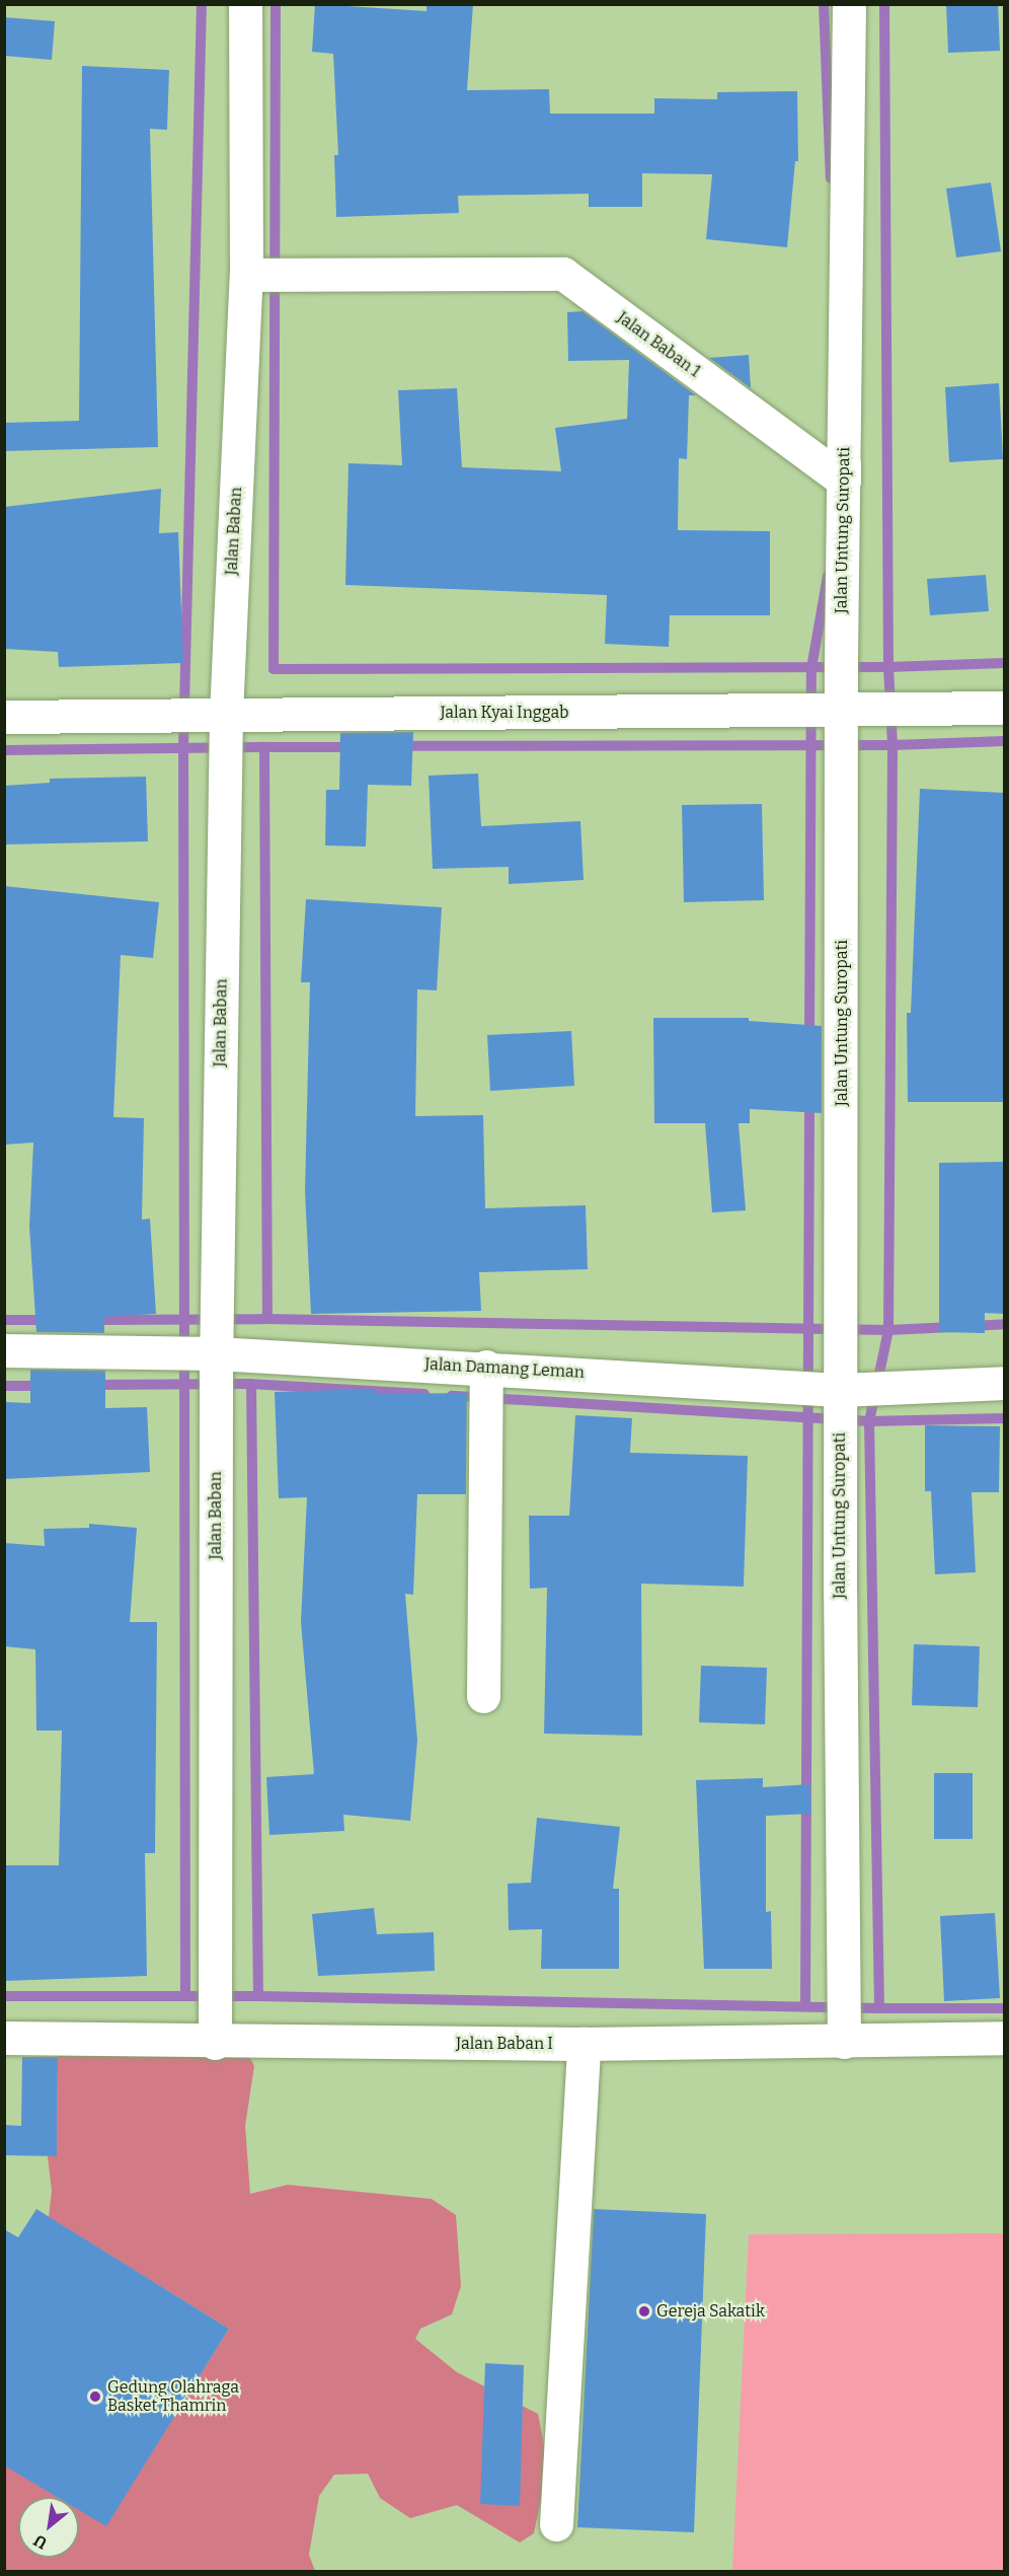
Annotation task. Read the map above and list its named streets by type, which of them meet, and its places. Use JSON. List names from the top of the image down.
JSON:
{
  "streets": {
    "street": [
      "Jalan Baban 1",
      "Jalan Untung Suropati",
      "Jalan Baban",
      "Jalan Kyai Inggab",
      "Jalan Damang Leman",
      "Jalan Baban I"
    ]
  },
  "crossings": [
    ["Jalan Baban 1", "Jalan Untung Suropati"],
    ["Jalan Baban 1", "Jalan Baban"],
    ["Jalan Untung Suropati", "Jalan Kyai Inggab"],
    ["Jalan Untung Suropati", "Jalan Damang Leman"],
    ["Jalan Untung Suropati", "Jalan Baban I"],
    ["Jalan Baban", "Jalan Kyai Inggab"],
    ["Jalan Baban", "Jalan Damang Leman"],
    ["Jalan Baban", "Jalan Baban I"]
  ],
  "places": ["Gereja Sakatik", "Gedung Olahraga Basket Thamrin"],
  "north": "bottom left"
}
